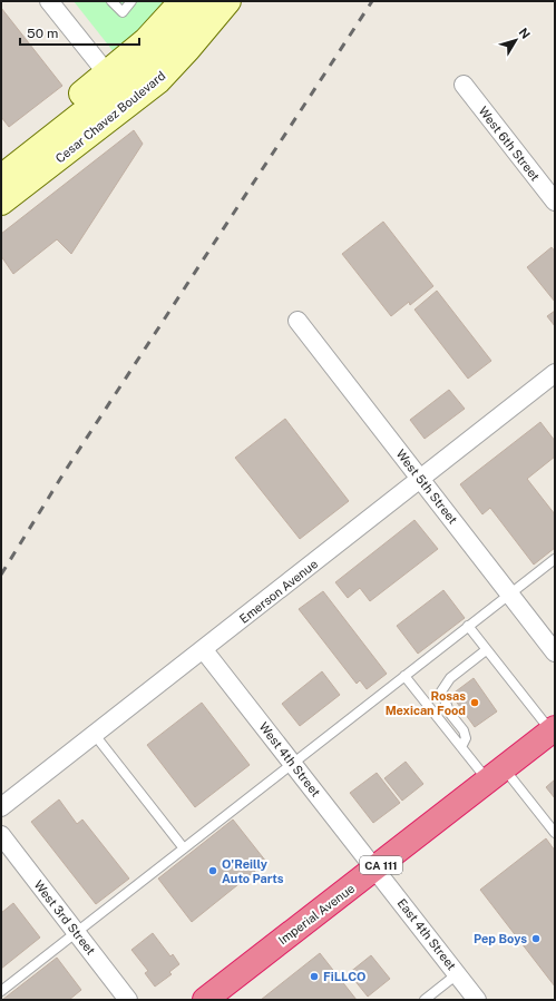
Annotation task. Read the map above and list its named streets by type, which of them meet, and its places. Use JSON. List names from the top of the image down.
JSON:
{
  "streets": {
    "highway": ["CA 111", "Imperial Avenue"],
    "main road": ["Cesar Chavez Boulevard"],
    "street": [
      "West 6th Street",
      "West 5th Street",
      "Emerson Avenue",
      "West 4th Street",
      "West 3rd Street",
      "East 4th Street"
    ]
  },
  "crossings": [
    ["West 5th Street", "Emerson Avenue"],
    ["Emerson Avenue", "West 4th Street"],
    ["West 4th Street", "Imperial Avenue"],
    ["West 4th Street", "East 4th Street"],
    ["Imperial Avenue", "East 4th Street"]
  ],
  "places": [
    "Rosas Mexican Food",
    "O'Reilly Auto Parts",
    "Pep Boys",
    "FiLLCO"
  ],
  "scale_bar": "50 m",
  "north": "top right"
}
